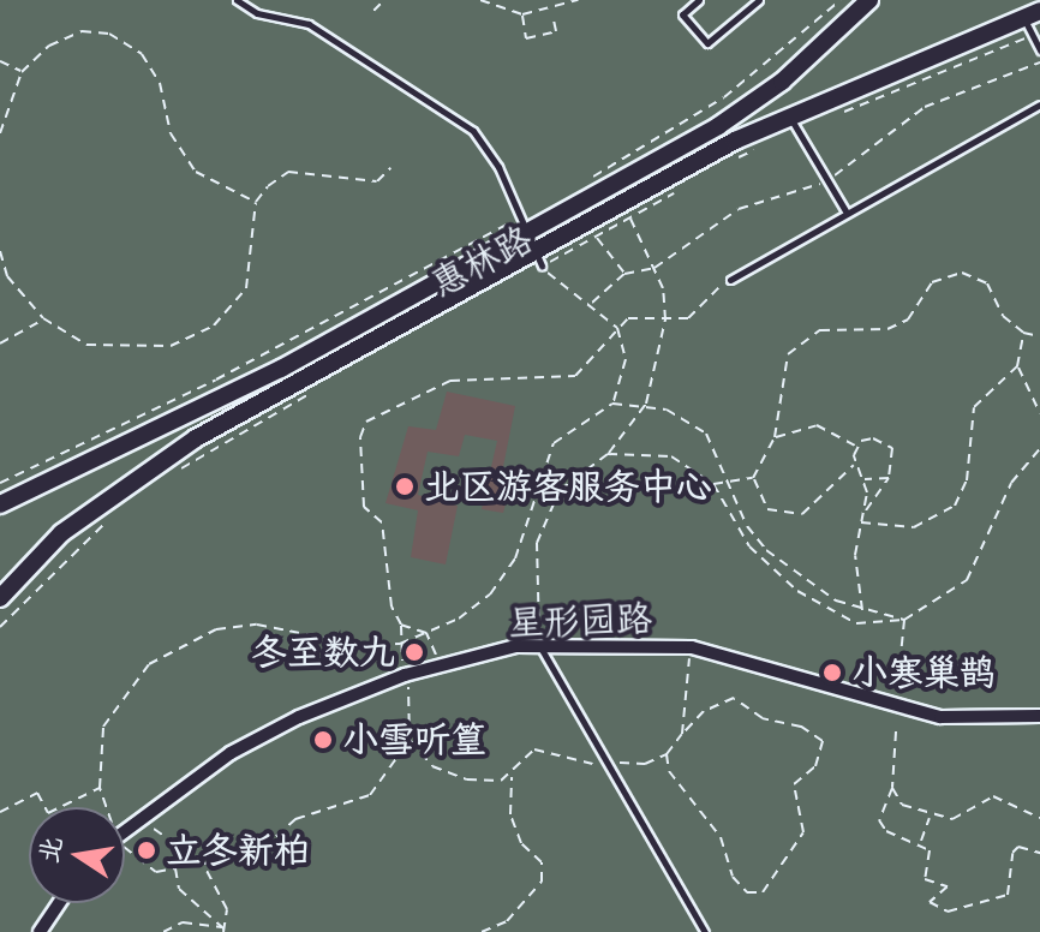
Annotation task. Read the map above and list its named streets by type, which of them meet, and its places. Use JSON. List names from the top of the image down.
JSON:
{
  "streets": {
    "main road": ["惠林路"],
    "street": ["星形园路"]
  },
  "places": [
    "北区游客服务中心",
    "冬至数九",
    "小寒巢鹊",
    "小雪听篁",
    "立冬新柏"
  ],
  "north": "left"
}
